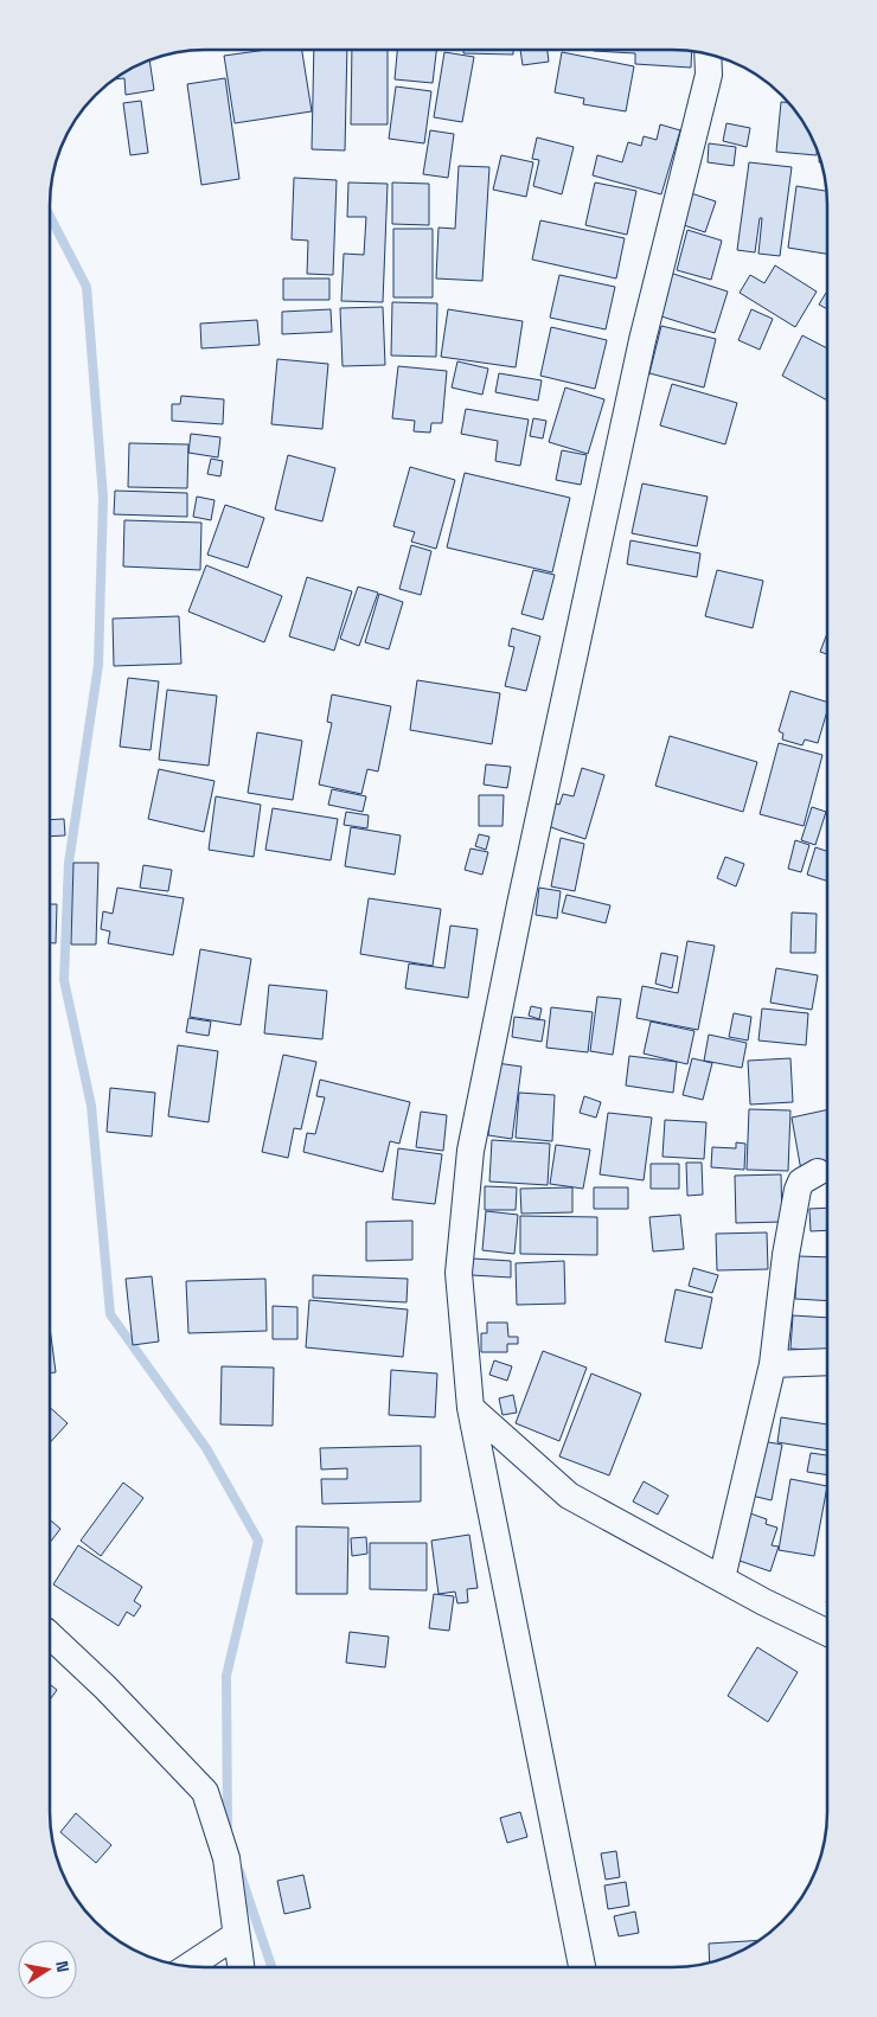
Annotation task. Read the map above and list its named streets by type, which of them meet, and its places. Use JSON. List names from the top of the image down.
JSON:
{
  "north": "right"
}
